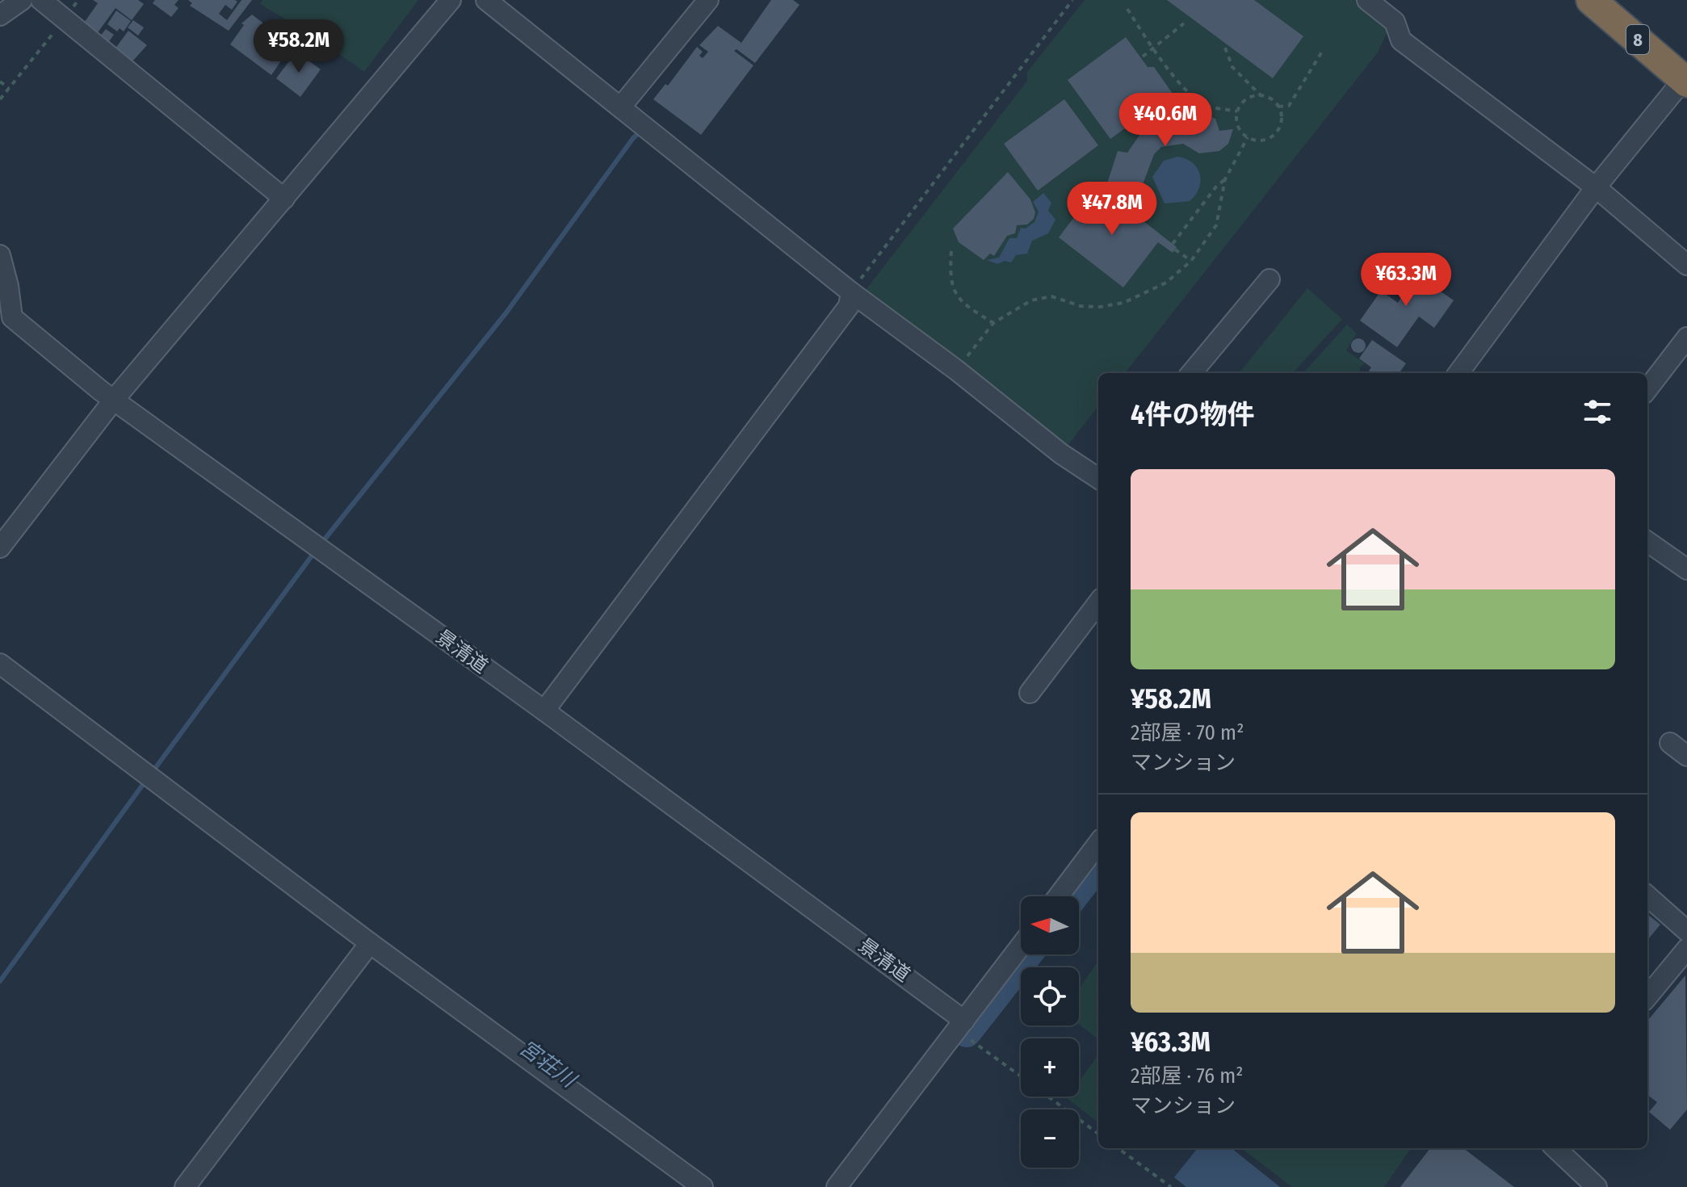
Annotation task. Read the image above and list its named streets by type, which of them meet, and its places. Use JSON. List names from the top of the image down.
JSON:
{
  "streets": {
    "highway": ["8"],
    "street": ["景清道"]
  },
  "water": ["宮荘川"],
  "north": "left",
  "page": {
    "price": [
      "¥58.2M",
      "¥40.6M",
      "¥47.8M",
      "¥63.3M"
    ],
    "heading": "4件の物件",
    "list": [
      {
        "name": "¥58.2M",
        "note": "2部屋 · 70 m² · マンション"
      },
      {
        "name": "¥63.3M",
        "note": "2部屋 · 76 m² · マンション"
      }
    ],
    "map_buttons": ["+", "−"]
  }
}
